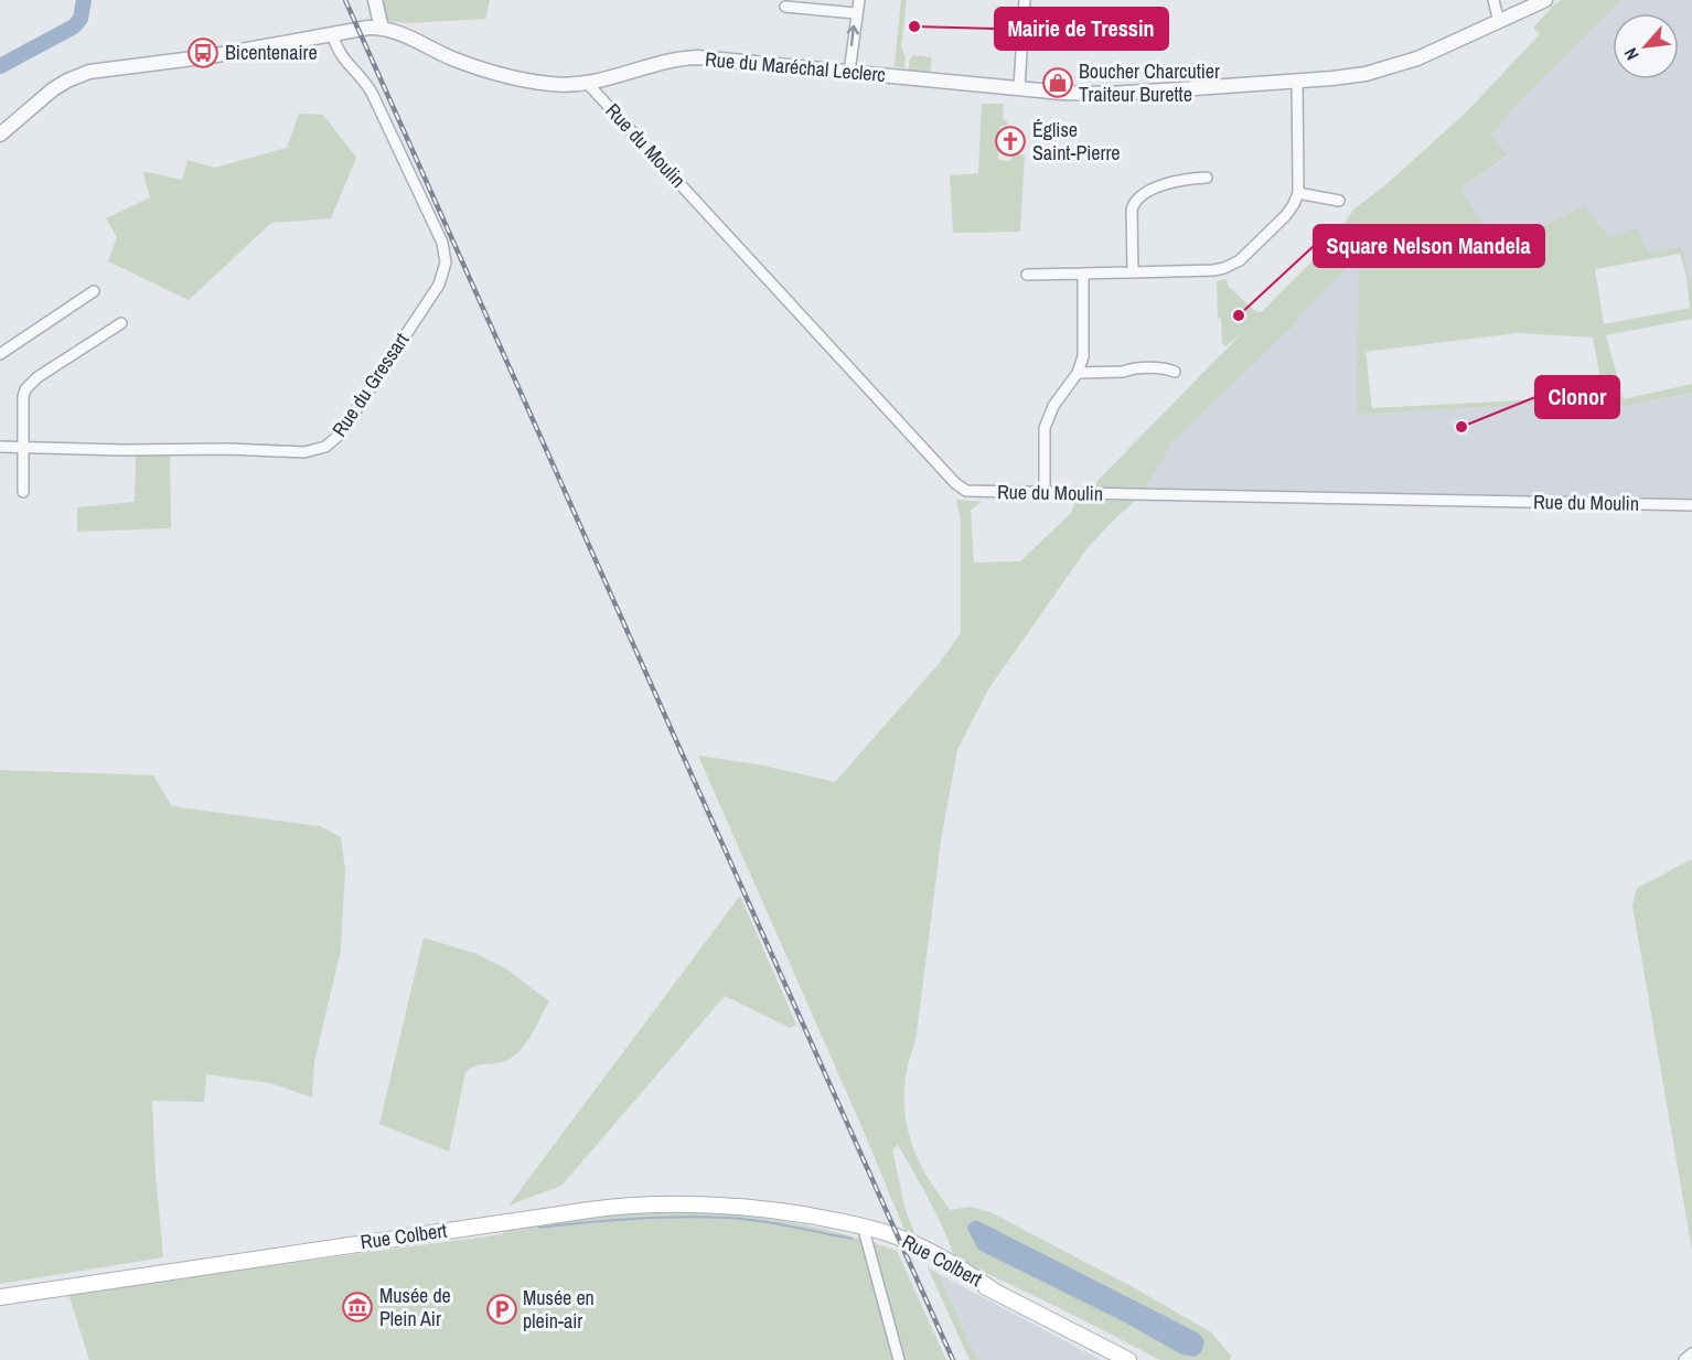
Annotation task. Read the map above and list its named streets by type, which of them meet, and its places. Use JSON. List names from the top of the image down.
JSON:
{
  "streets": {
    "main road": ["Rue Colbert"],
    "street": ["Rue du Maréchal Leclerc", "Rue du Moulin", "Rue du Gressart"]
  },
  "crossings": [
    ["Rue du Maréchal Leclerc", "Rue du Moulin"]
  ],
  "places": {
    "other": ["Mairie de Tressin", "Square Nelson Mandela", "Clonor"],
    "bus stop": ["Bicentenaire"],
    "shop": ["Boucher Charcutier Traiteur Burette"],
    "church": ["Église Saint-Pierre"],
    "museum": ["Musée de Plein Air"],
    "parking": ["Musée en plein-air"]
  },
  "north": "bottom left"
}
